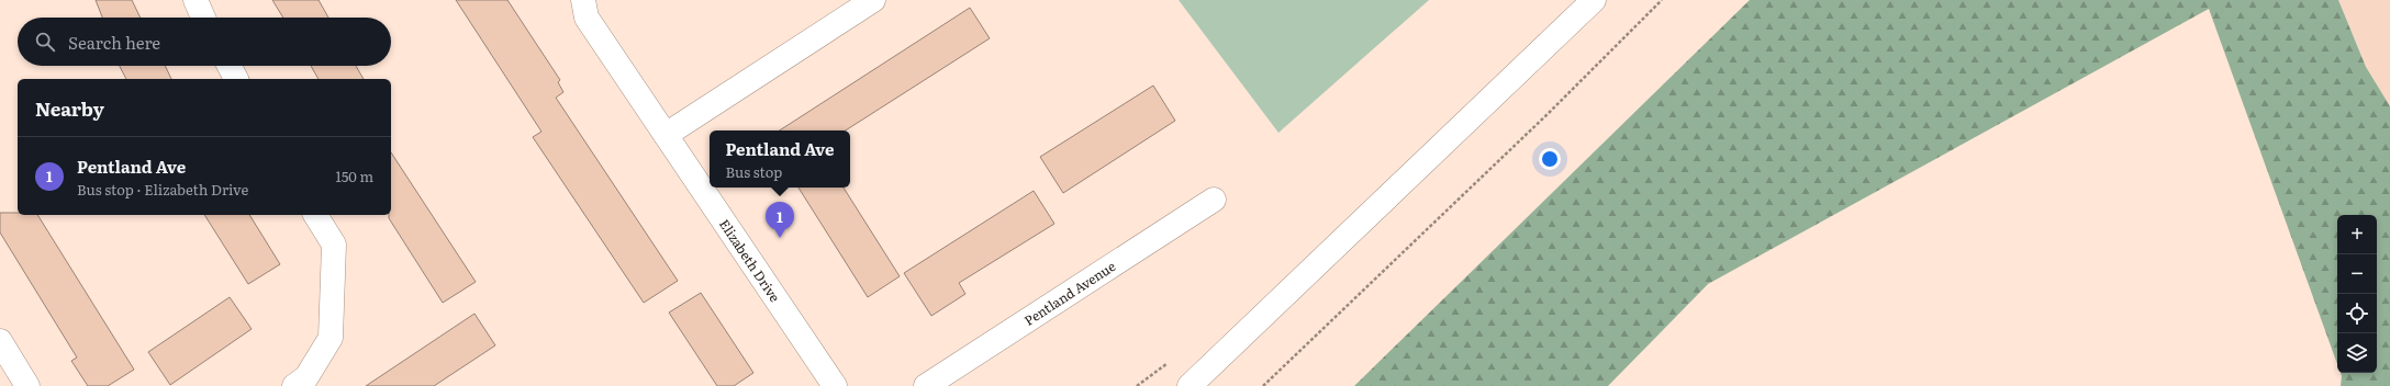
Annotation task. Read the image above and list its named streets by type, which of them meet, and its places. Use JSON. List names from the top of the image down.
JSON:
{
  "streets": {
    "street": ["Elizabeth Drive", "Pentland Avenue"]
  },
  "page": {
    "search": "Search here",
    "heading": "Nearby",
    "popup": ["Pentland Ave", "Bus stop"],
    "list": [
      {
        "mark": "1",
        "name": "Pentland Ave",
        "note": "Bus stop · Elizabeth Drive",
        "value": "150 m"
      }
    ],
    "pins": "1",
    "map_buttons": ["+", "−"]
  }
}
